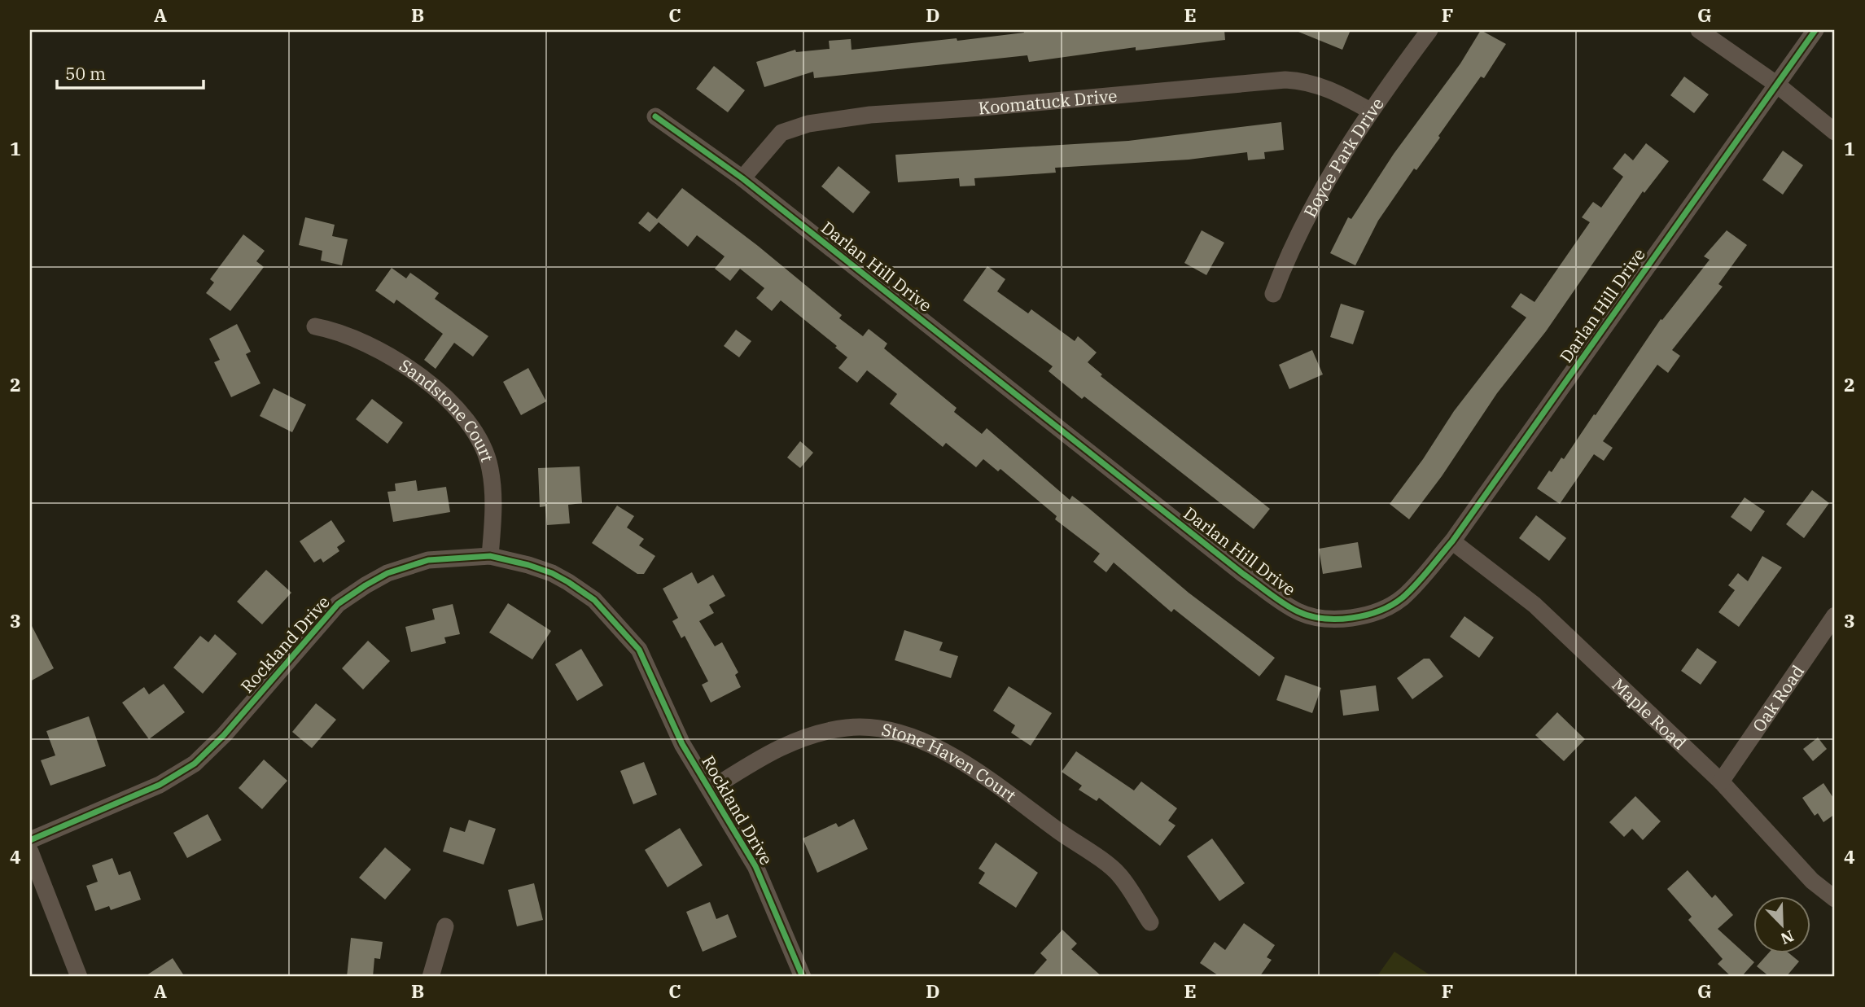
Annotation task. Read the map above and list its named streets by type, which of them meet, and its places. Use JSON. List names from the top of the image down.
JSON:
{
  "streets": {
    "street": [
      "Koomatuck Drive",
      "Boyce Park Drive",
      "Darlan Hill Drive",
      "Sandstone Court",
      "Rockland Drive",
      "Oak Road",
      "Maple Road",
      "Stone Haven Court"
    ]
  },
  "crossings": [
    ["Koomatuck Drive", "Boyce Park Drive"],
    ["Koomatuck Drive", "Darlan Hill Drive"],
    ["Darlan Hill Drive", "Maple Road"],
    ["Sandstone Court", "Rockland Drive"],
    ["Rockland Drive", "Stone Haven Court"],
    ["Oak Road", "Maple Road"]
  ],
  "scale_bar": "50 m",
  "north": "bottom right",
  "grid": {
    "columns": [
      "A",
      "B",
      "C",
      "D",
      "E",
      "F",
      "G"
    ],
    "rows": [
      "1",
      "2",
      "3",
      "4"
    ]
  }
}
